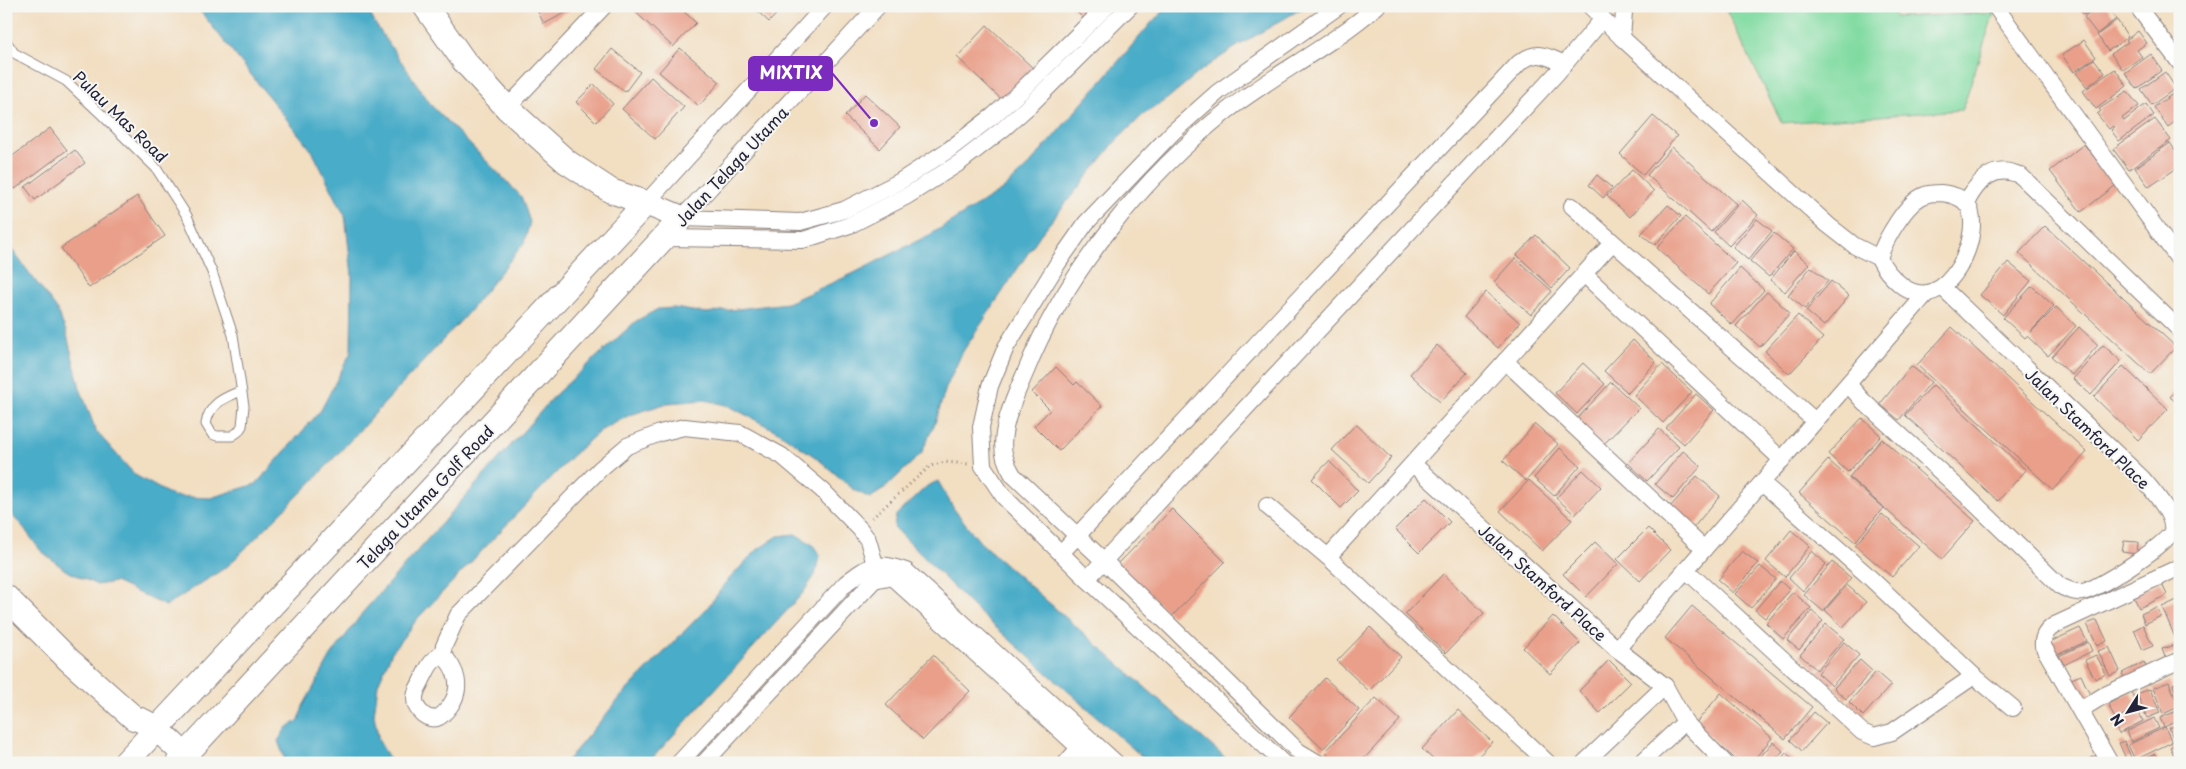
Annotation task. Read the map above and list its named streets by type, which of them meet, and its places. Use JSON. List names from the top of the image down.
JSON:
{
  "streets": {
    "main road": ["Jalan Telaga Utama", "Telaga Utama Golf Road"],
    "street": ["Jalan Stamford Place"],
    "lane": ["Pulau Mas Road"]
  },
  "crossings": [
    ["Jalan Telaga Utama", "Telaga Utama Golf Road"]
  ],
  "places": ["MIXTIX"],
  "north": "bottom left"
}
